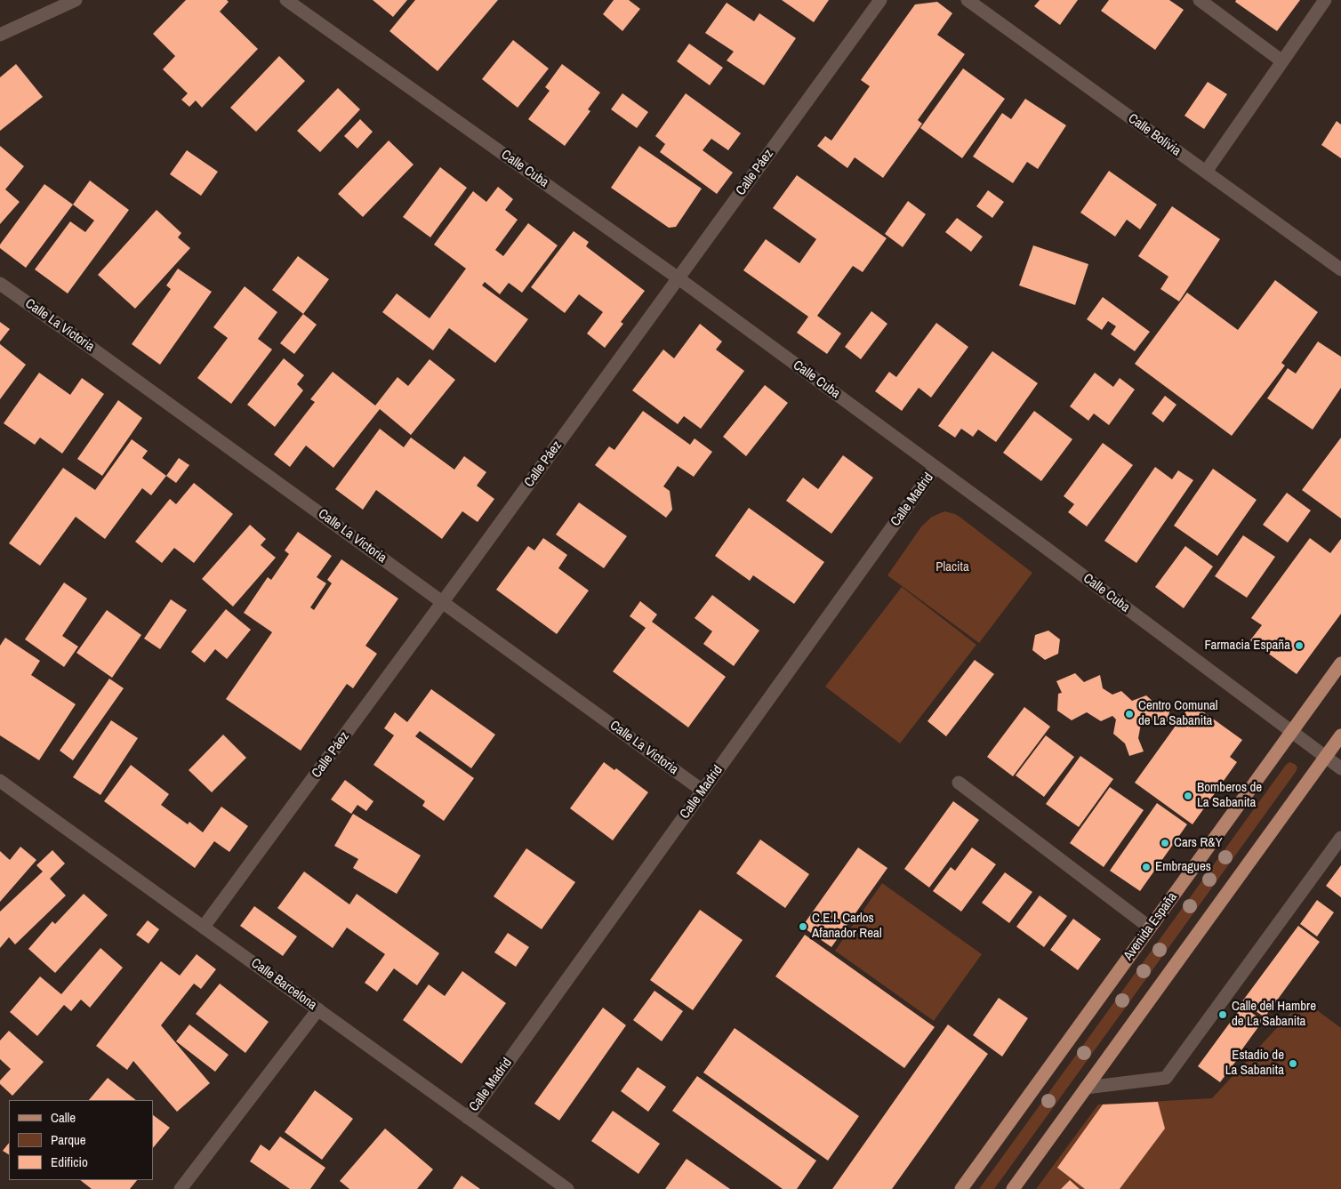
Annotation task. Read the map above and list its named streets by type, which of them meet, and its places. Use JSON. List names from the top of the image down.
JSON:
{
  "streets": {
    "main road": ["Avenida España"],
    "street": [
      "Calle Bolivia",
      "Calle Cuba",
      "Calle Páez",
      "Calle La Victoria",
      "Calle Madrid",
      "Calle Barcelona"
    ]
  },
  "crossings": [
    ["Calle Cuba", "Calle Páez"],
    ["Calle Cuba", "Calle Madrid"],
    ["Calle Cuba", "Avenida España"],
    ["Calle Páez", "Calle La Victoria"],
    ["Calle Páez", "Calle Barcelona"],
    ["Calle La Victoria", "Calle Madrid"],
    ["Calle Madrid", "Calle Barcelona"]
  ],
  "parks": ["Placita"],
  "places": [
    "Farmacia España",
    "Centro Comunal de La Sabanita",
    "Bomberos de La Sabanita",
    "Cars R&Y",
    "Embragues",
    "C.E.I. Carlos Afanador Real",
    "Calle del Hambre de La Sabanita",
    "Estadio de La Sabanita"
  ],
  "legend": ["Calle", "Parque", "Edificio"]
}
